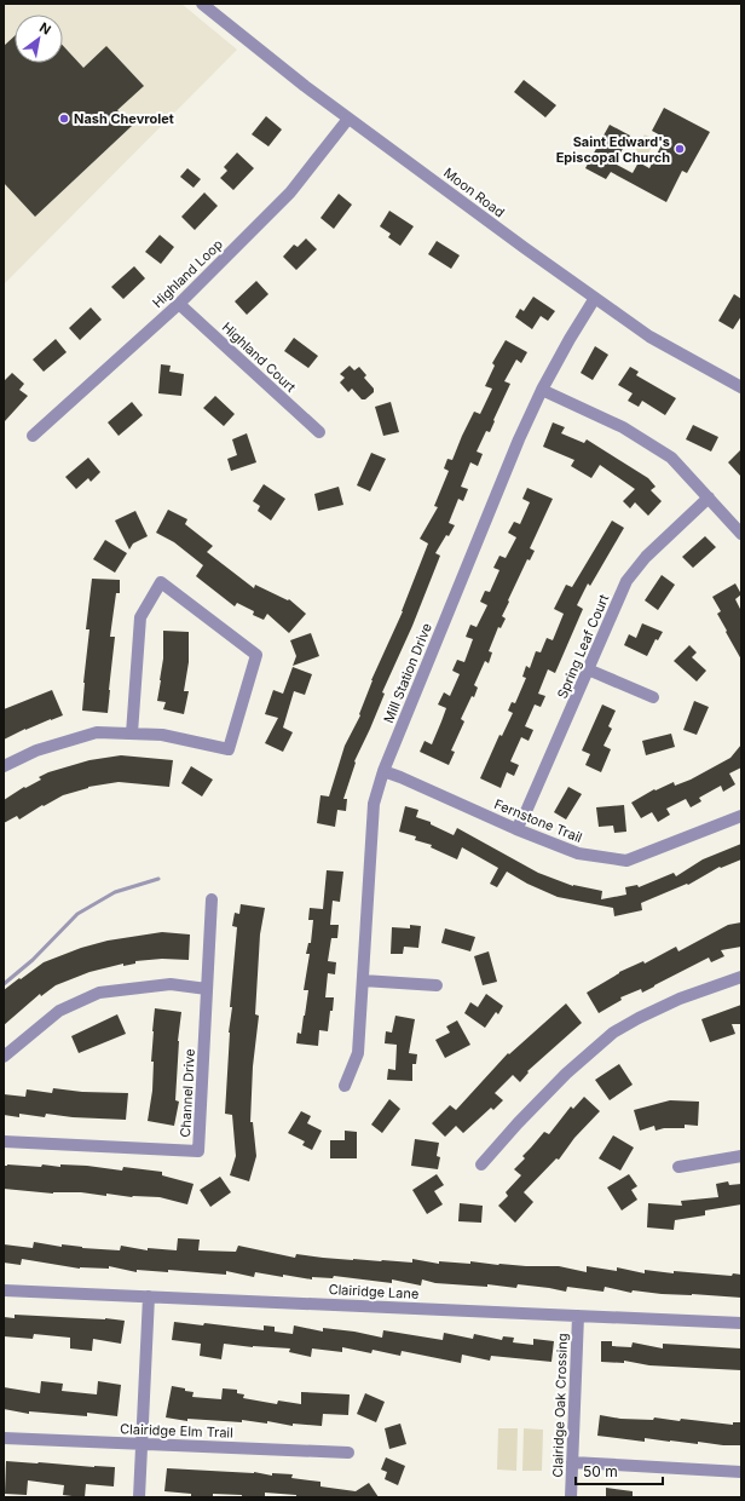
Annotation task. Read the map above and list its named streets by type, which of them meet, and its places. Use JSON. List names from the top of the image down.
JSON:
{
  "streets": {
    "street": [
      "Moon Road",
      "Highland Loop",
      "Highland Court",
      "Spring Leaf Court",
      "Mill Station Drive",
      "Fernstone Trail",
      "Channel Drive",
      "Clairidge Lane",
      "Clairidge Oak Crossing",
      "Clairidge Elm Trail"
    ]
  },
  "crossings": [
    ["Moon Road", "Highland Loop"],
    ["Moon Road", "Mill Station Drive"],
    ["Highland Loop", "Highland Court"],
    ["Spring Leaf Court", "Fernstone Trail"],
    ["Mill Station Drive", "Fernstone Trail"],
    ["Clairidge Lane", "Clairidge Oak Crossing"]
  ],
  "places": ["Nash Chevrolet", "Saint Edward's Episcopal Church"],
  "scale_bar": "50 m",
  "north": "top right"
}
